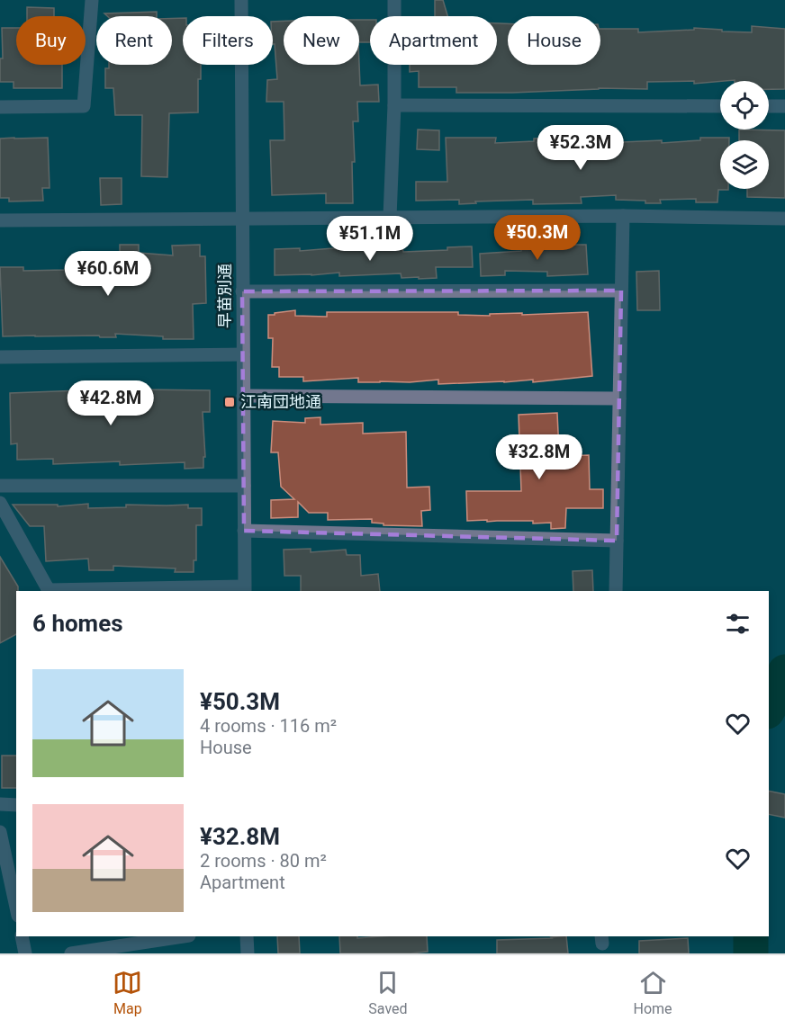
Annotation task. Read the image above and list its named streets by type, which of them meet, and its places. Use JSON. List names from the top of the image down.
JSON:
{
  "streets": {
    "street": ["早苗別通"]
  },
  "places": {
    "transit": ["江南団地通"]
  },
  "page": {
    "chip": [
      "Buy",
      "Rent",
      "Filters",
      "New",
      "Apartment",
      "House"
    ],
    "price": [
      "¥52.3M",
      "¥50.3M",
      "¥51.1M",
      "¥60.6M",
      "¥42.8M",
      "¥32.8M"
    ],
    "heading": "6 homes",
    "list": [
      {
        "name": "¥50.3M",
        "note": "4 rooms · 116 m² · House"
      },
      {
        "name": "¥32.8M",
        "note": "2 rooms · 80 m² · Apartment"
      }
    ],
    "tabs": ["Map", "Saved", "Home"]
  }
}
